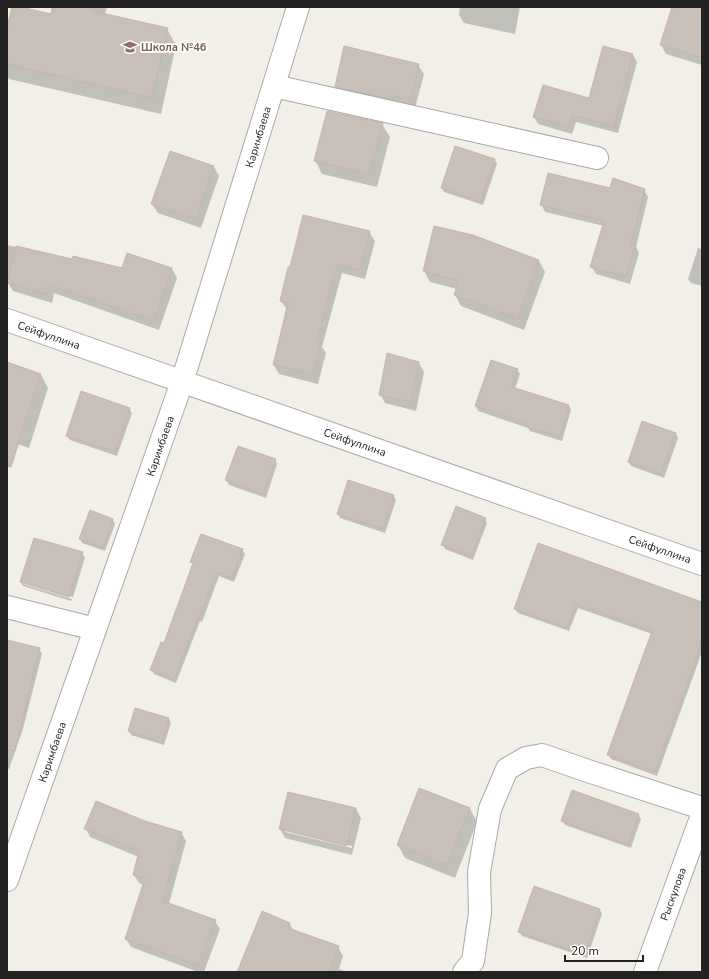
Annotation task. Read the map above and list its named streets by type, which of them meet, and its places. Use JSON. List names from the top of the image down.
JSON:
{
  "streets": {
    "street": ["Каримбаева", "Сейфуллина", "Рыскулова"]
  },
  "crossings": [
    ["Каримбаева", "Сейфуллина"]
  ],
  "places": {
    "school or university": ["Школа №46"]
  },
  "scale_bar": "20 m"
}
